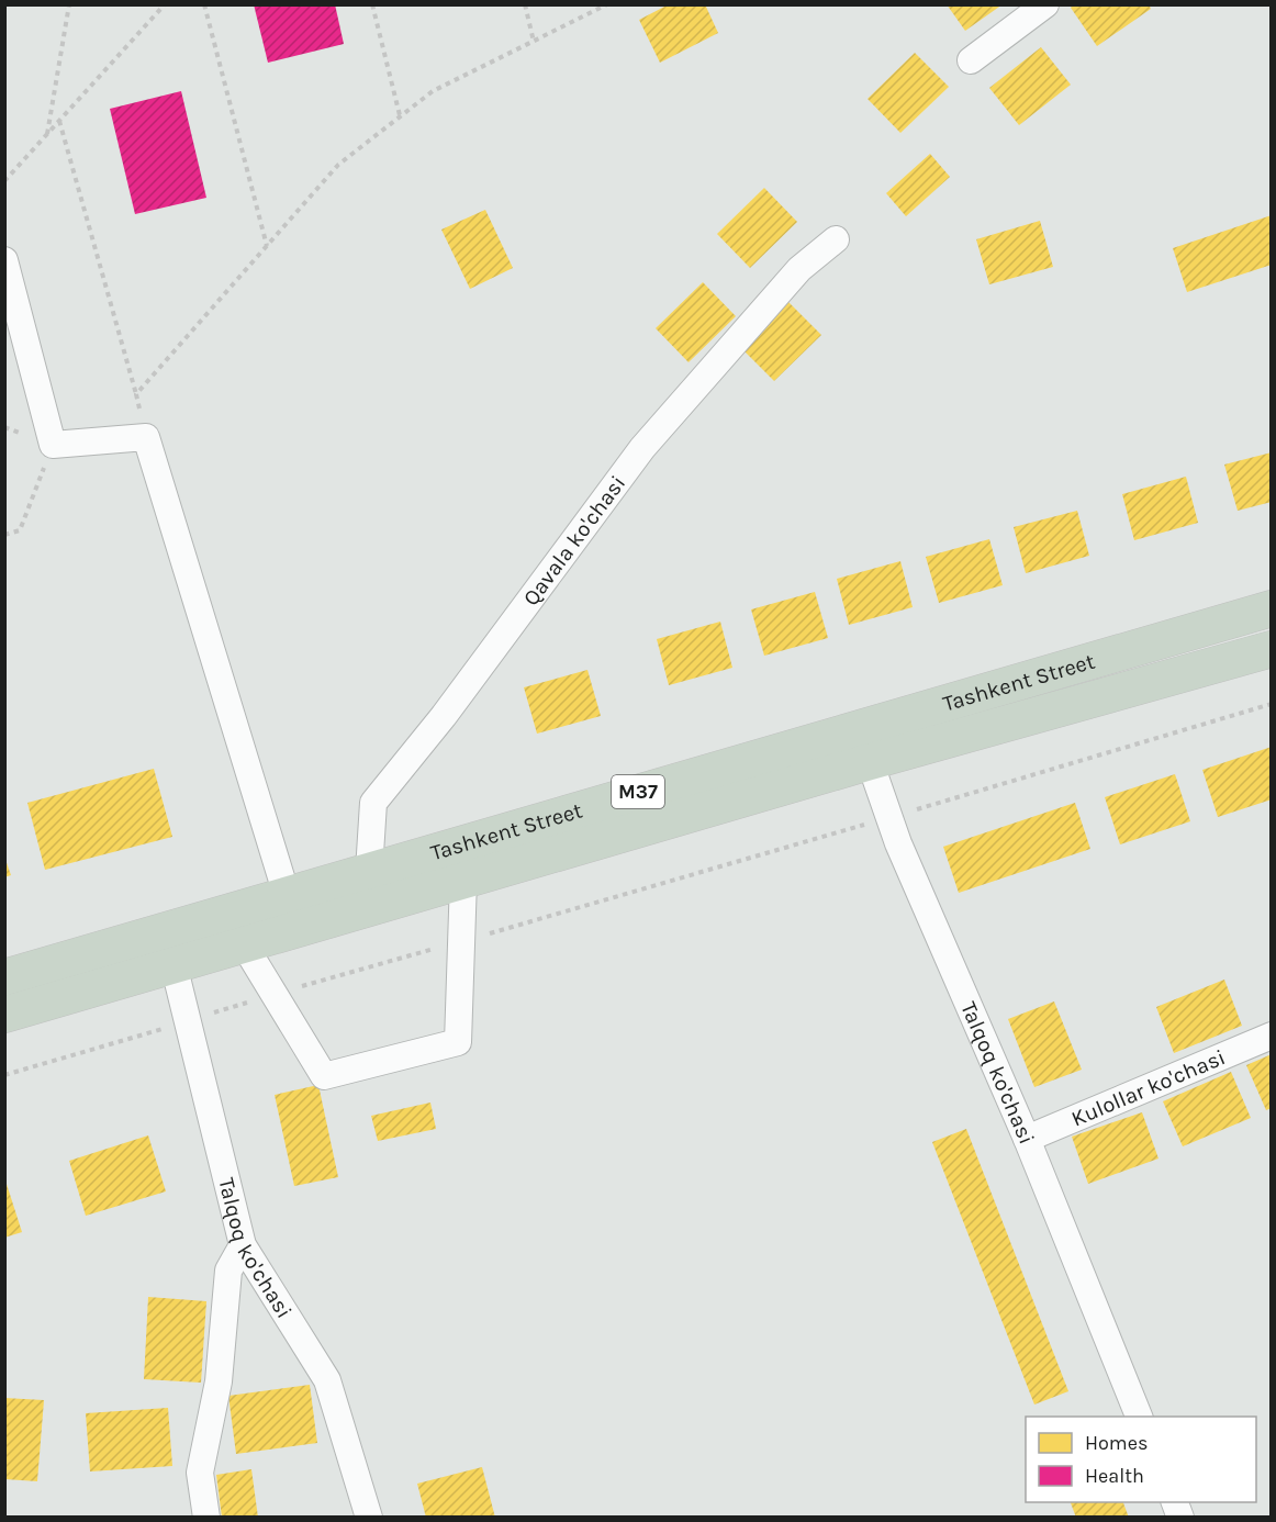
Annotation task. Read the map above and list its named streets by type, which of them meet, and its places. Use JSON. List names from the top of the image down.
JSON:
{
  "streets": {
    "highway": ["Tashkent Street", "M37"],
    "street": ["Qavala ko'chasi", "Talqoq ko'chasi", "Kulollar ko'chasi"]
  },
  "crossings": [
    ["Qavala ko'chasi", "Tashkent Street"],
    ["Tashkent Street", "Talqoq ko'chasi"],
    ["Talqoq ko'chasi", "Kulollar ko'chasi"]
  ],
  "legend": ["Homes", "Health"]
}
